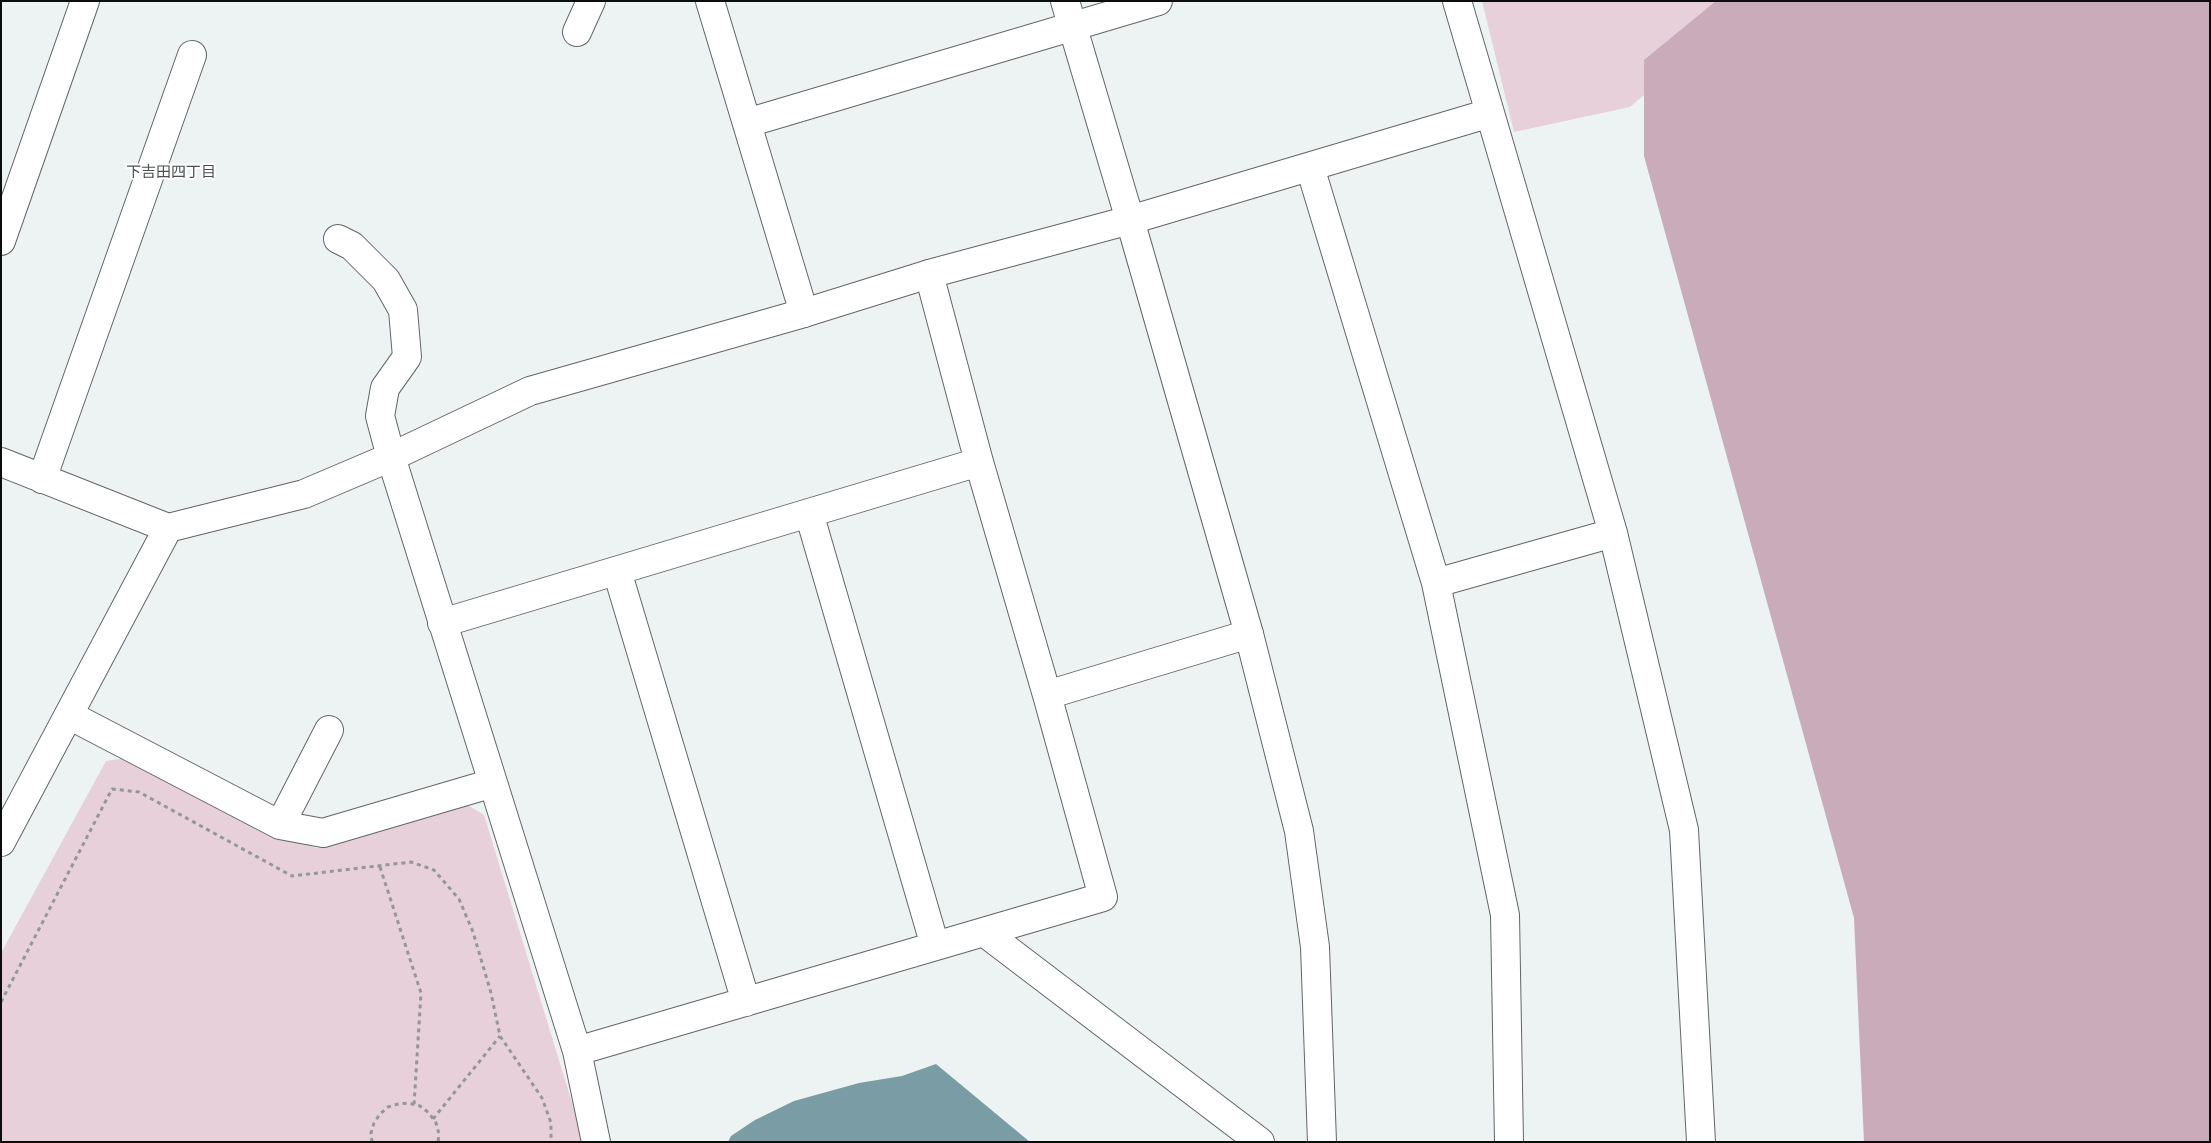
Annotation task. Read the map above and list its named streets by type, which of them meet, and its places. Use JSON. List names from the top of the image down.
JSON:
{
  "districts": ["下吉田四丁目"]
}
